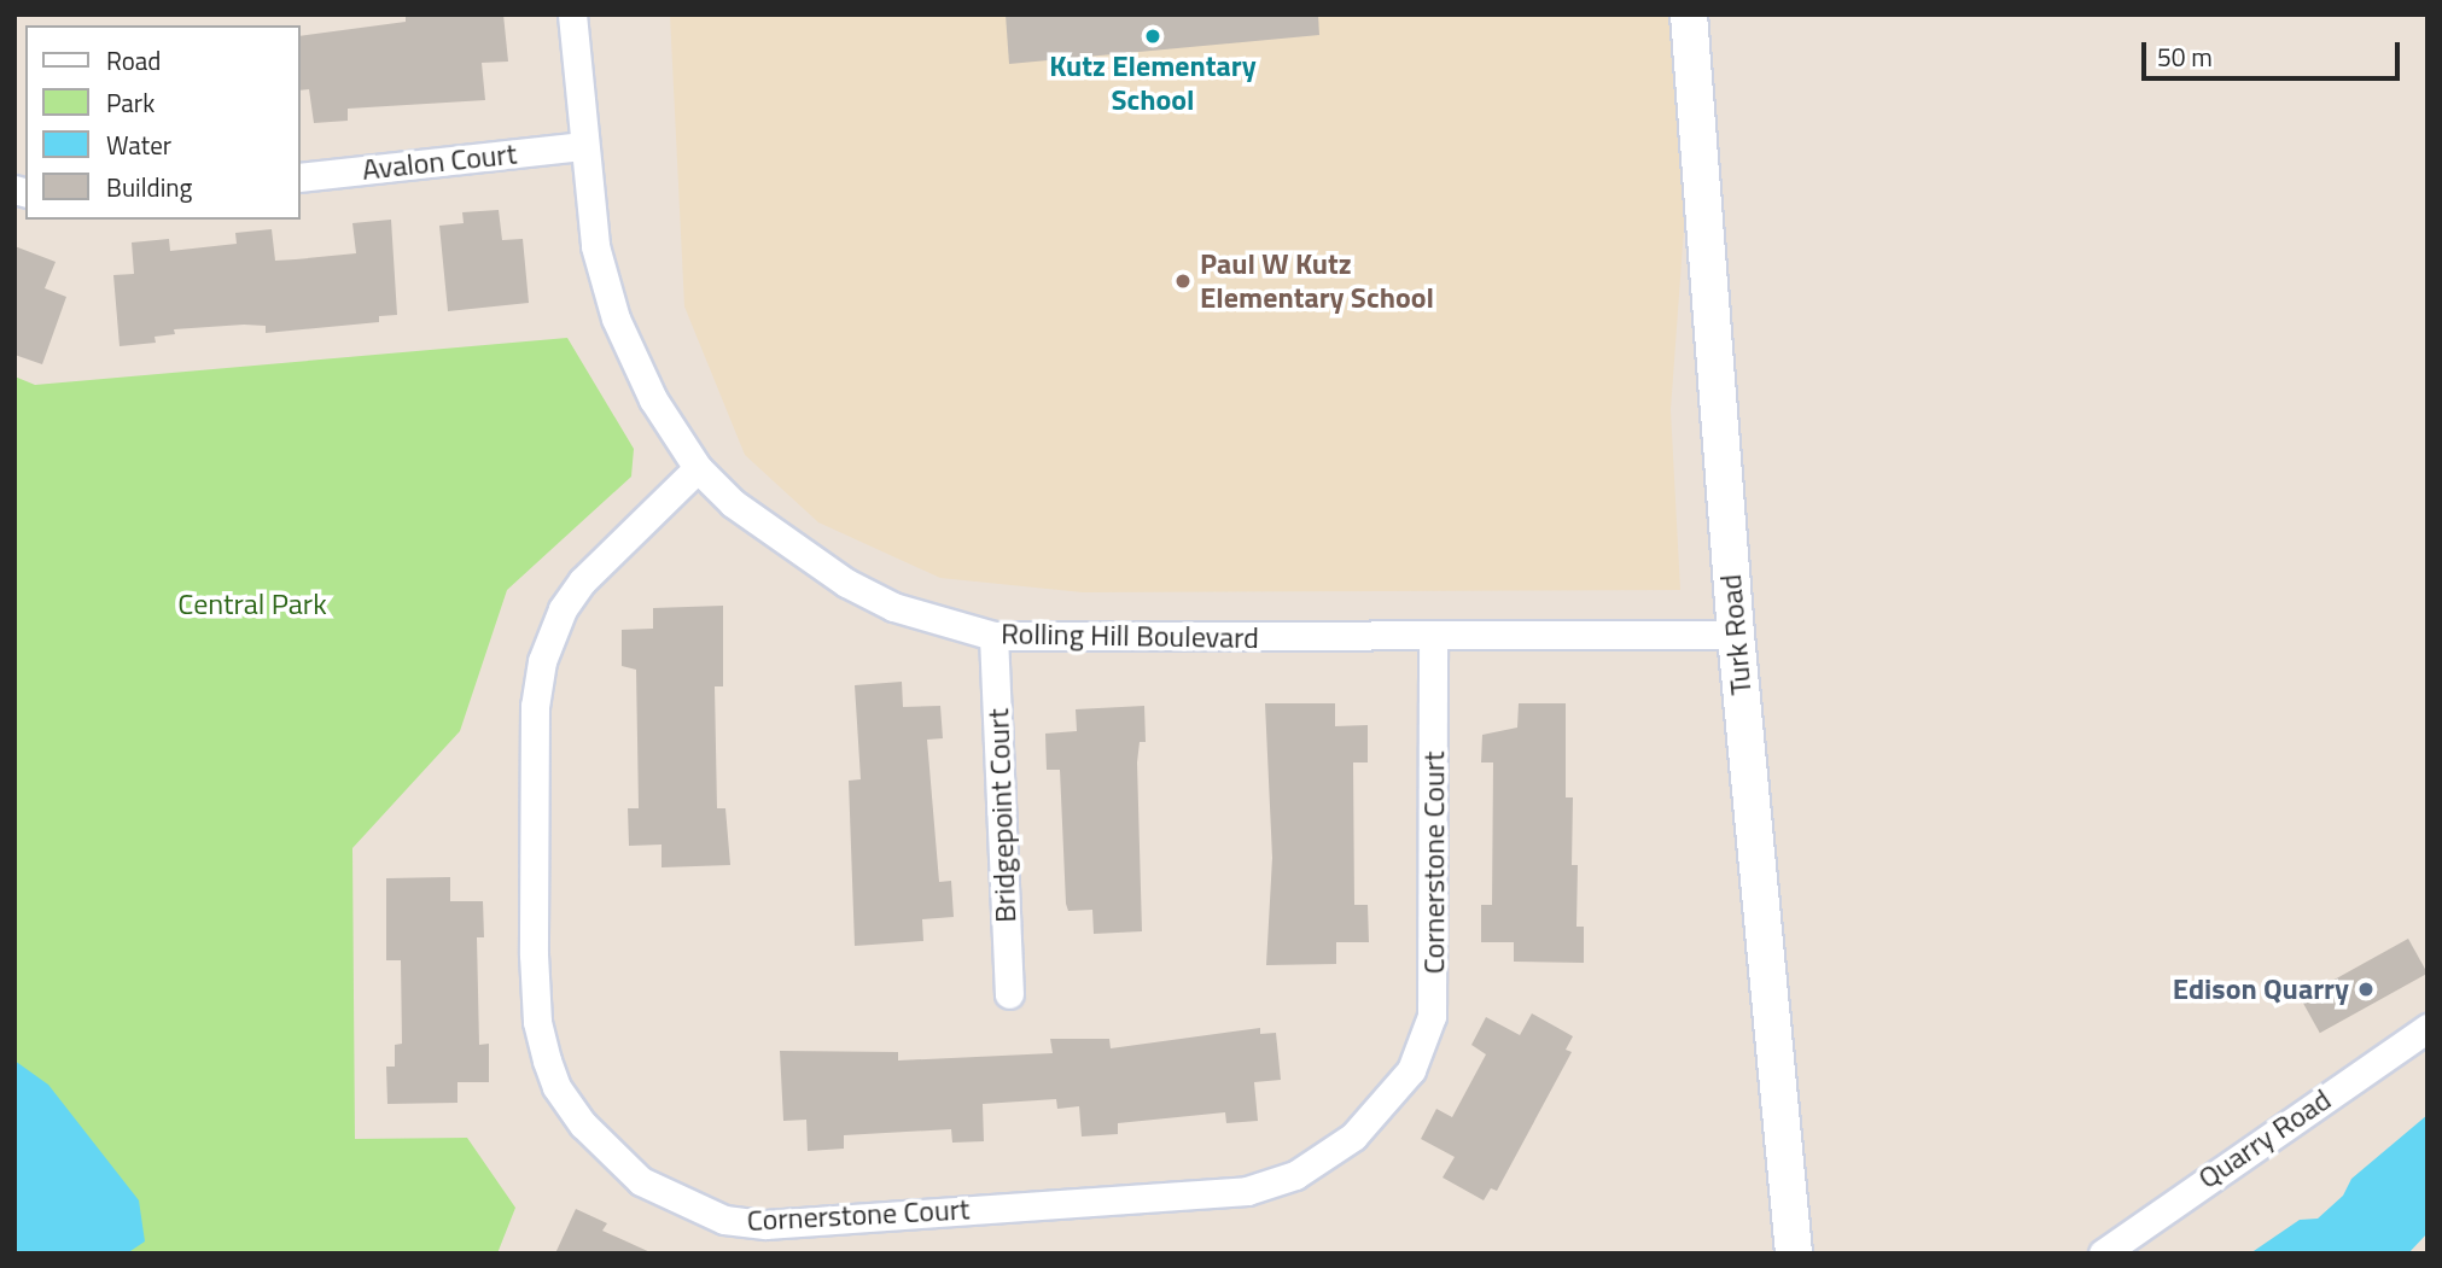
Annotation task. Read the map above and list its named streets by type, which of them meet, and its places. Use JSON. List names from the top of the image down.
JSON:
{
  "streets": {
    "street": [
      "Avalon Court",
      "Turk Road",
      "Rolling Hill Boulevard",
      "Bridgepoint Court",
      "Cornerstone Court",
      "Quarry Road"
    ]
  },
  "crossings": [
    ["Avalon Court", "Rolling Hill Boulevard"],
    ["Turk Road", "Rolling Hill Boulevard"],
    ["Rolling Hill Boulevard", "Bridgepoint Court"],
    ["Rolling Hill Boulevard", "Cornerstone Court"]
  ],
  "parks": ["Central Park"],
  "places": ["Kutz Elementary School", "Paul W Kutz Elementary School", "Edison Quarry"],
  "legend": [
    "Road",
    "Park",
    "Water",
    "Building"
  ],
  "scale_bar": "50 m"
}
